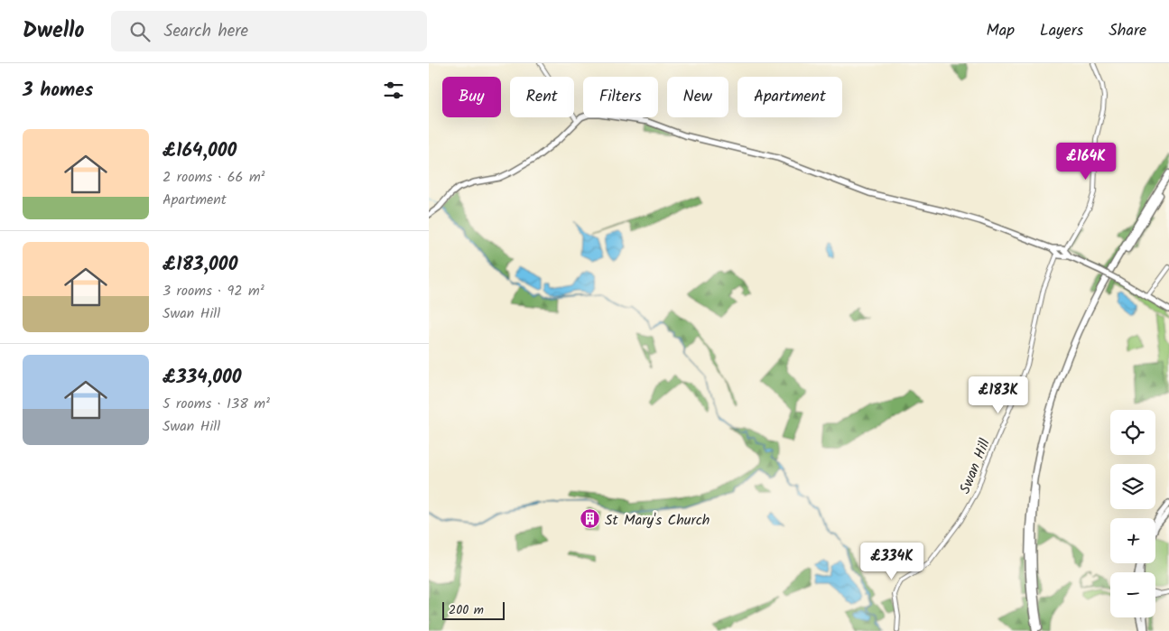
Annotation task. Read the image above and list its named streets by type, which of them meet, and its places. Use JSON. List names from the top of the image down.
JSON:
{
  "streets": {
    "street": ["Swan Hill"]
  },
  "places": {
    "building": ["St Mary's Church"]
  },
  "scale_bar": "200 m",
  "page": {
    "header": "Dwello",
    "search": "Search here",
    "nav": ["Map", "Layers", "Share"],
    "heading": "3 homes",
    "chip": [
      "Buy",
      "Rent",
      "Filters",
      "New",
      "Apartment"
    ],
    "list": [
      {
        "name": "£164,000",
        "note": "2 rooms · 66 m² · Apartment"
      },
      {
        "name": "£183,000",
        "note": "3 rooms · 92 m² · Swan Hill"
      },
      {
        "name": "£334,000",
        "note": "5 rooms · 138 m² · Swan Hill"
      }
    ],
    "price": ["£164K", "£183K", "£334K"],
    "map_buttons": ["+", "−"],
    "scale": "200 m"
  }
}
